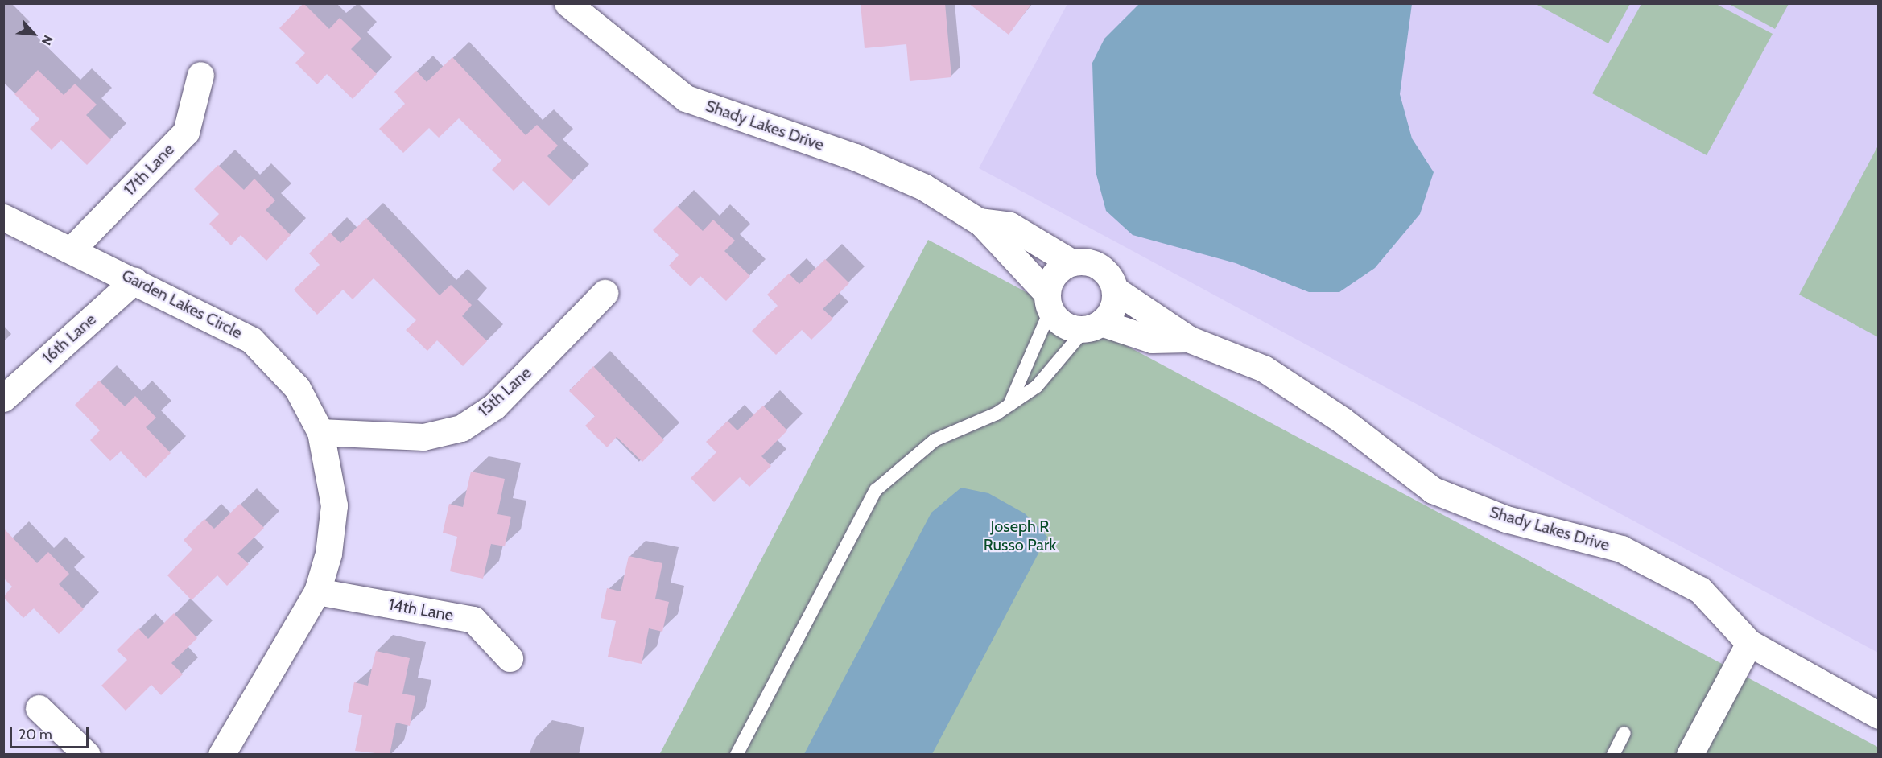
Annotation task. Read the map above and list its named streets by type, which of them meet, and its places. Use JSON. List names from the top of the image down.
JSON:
{
  "streets": {
    "street": [
      "Shady Lakes Drive",
      "17th Lane",
      "Garden Lakes Circle",
      "16th Lane",
      "15th Lane",
      "14th Lane"
    ]
  },
  "crossings": [
    ["17th Lane", "Garden Lakes Circle"],
    ["Garden Lakes Circle", "16th Lane"],
    ["Garden Lakes Circle", "15th Lane"],
    ["Garden Lakes Circle", "14th Lane"]
  ],
  "parks": ["Joseph R Russo Park"],
  "scale_bar": "20 m",
  "north": "bottom right"
}
